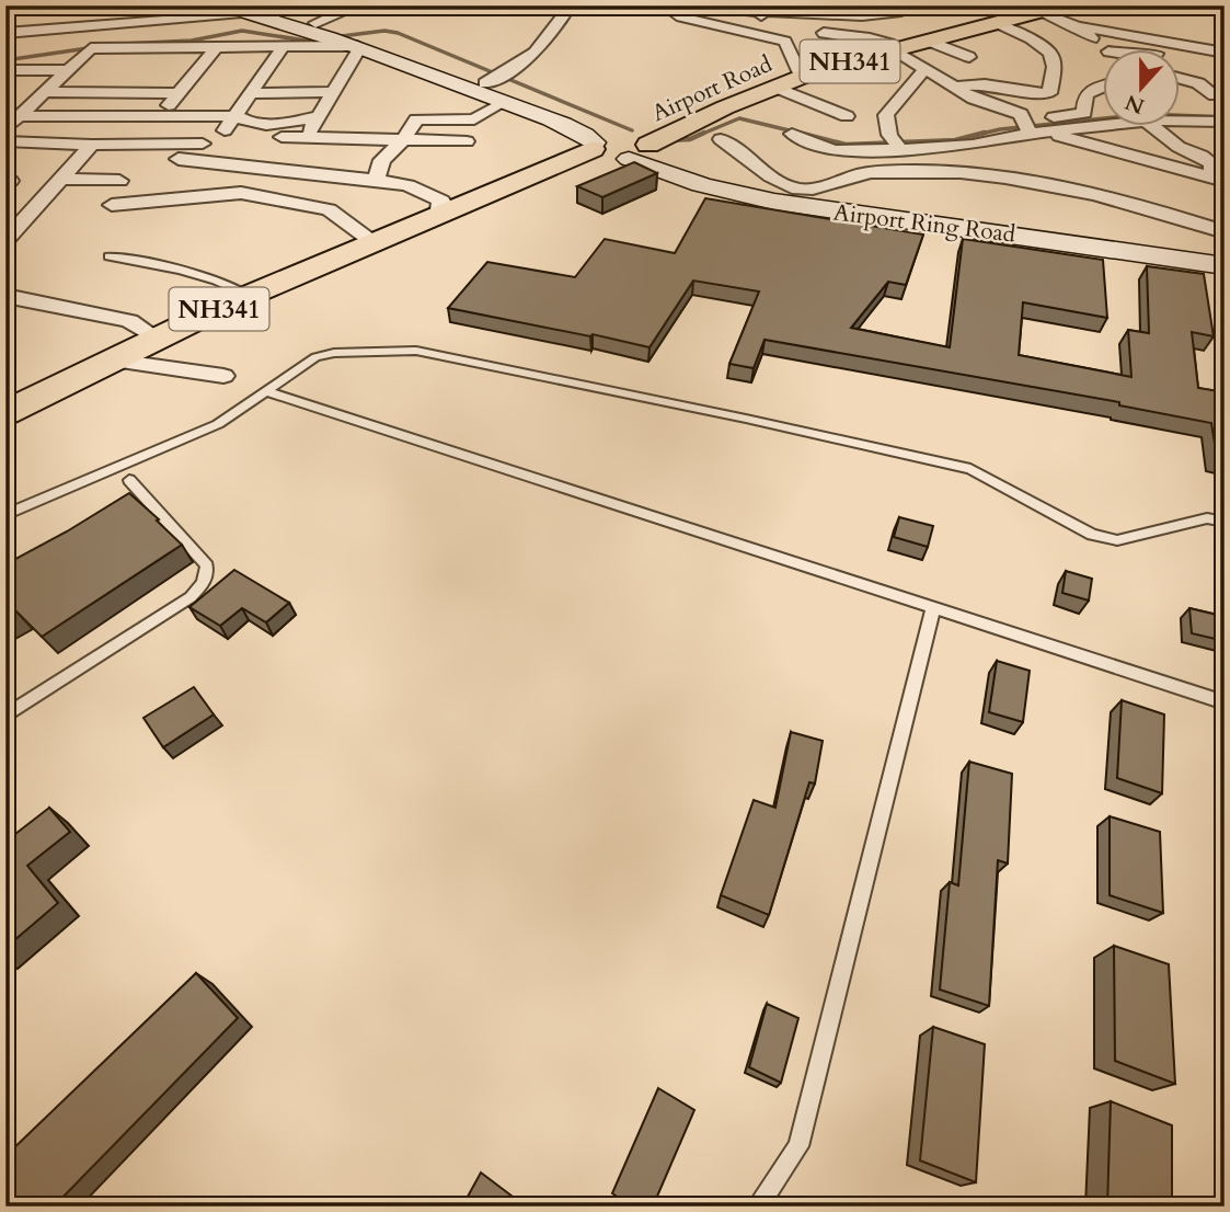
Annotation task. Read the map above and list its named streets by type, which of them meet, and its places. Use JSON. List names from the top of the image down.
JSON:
{
  "streets": {
    "highway": ["NH341", "Airport Road"],
    "main road": ["Airport Ring Road"]
  },
  "crossings": [
    ["NH341", "Airport Road"],
    ["NH341", "Airport Ring Road"],
    ["Airport Road", "Airport Ring Road"]
  ],
  "north": "bottom"
}
